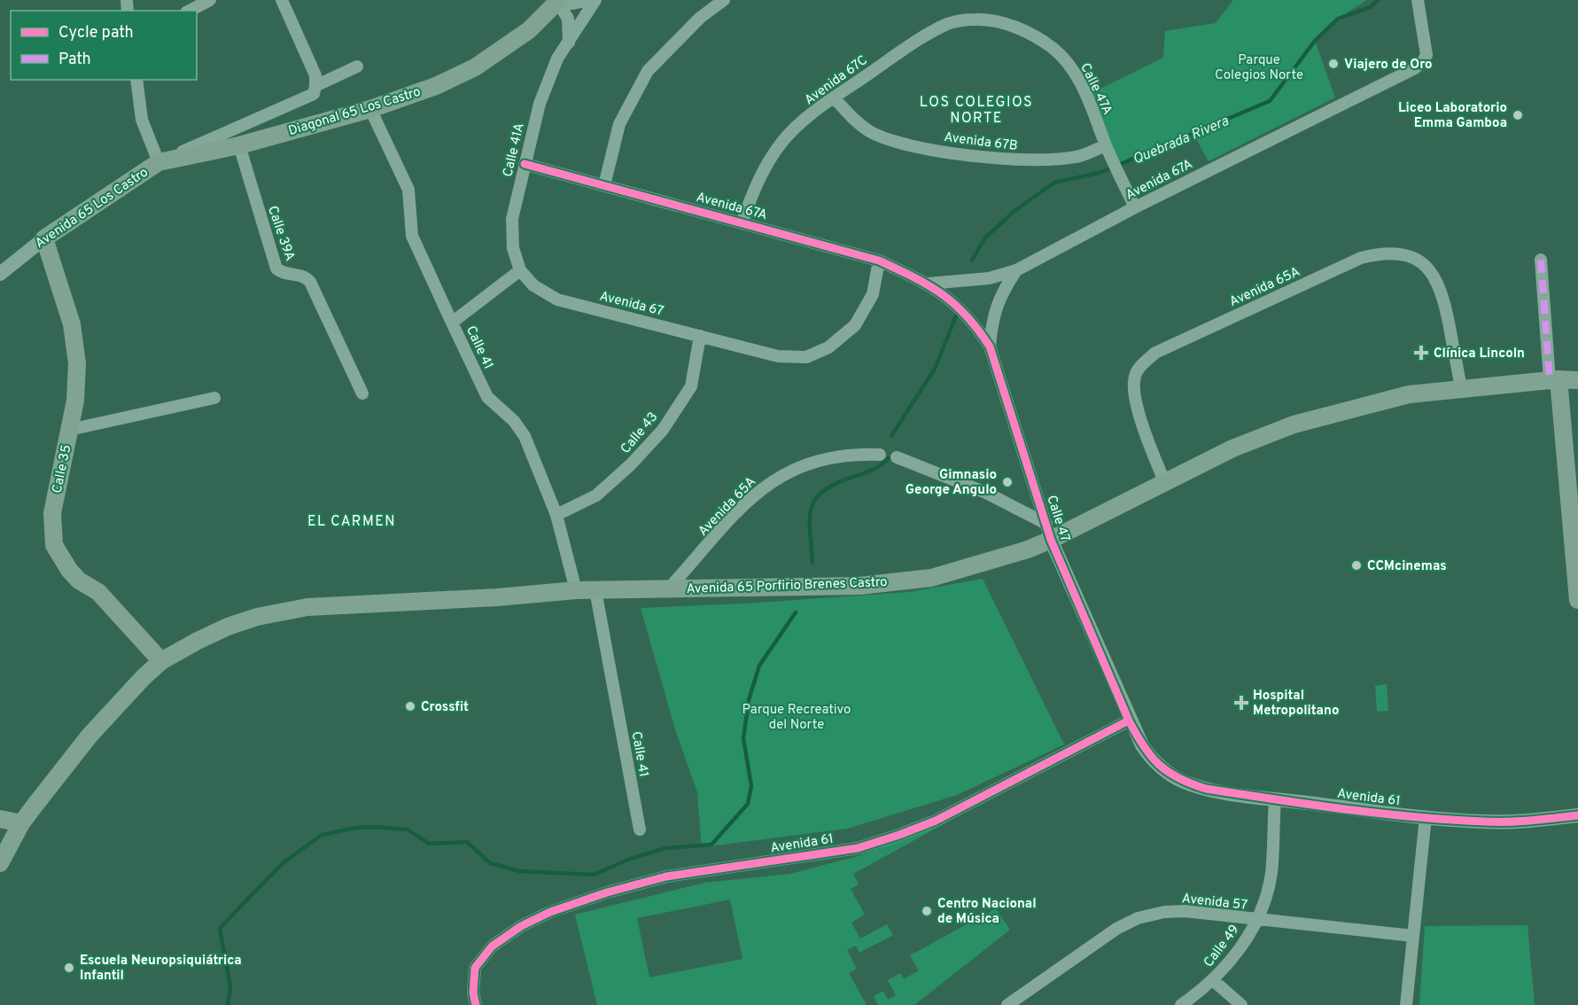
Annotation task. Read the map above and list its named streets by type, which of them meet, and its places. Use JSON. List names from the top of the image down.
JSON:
{
  "streets": {
    "main road": [
      "Diagonal 65 Los Castro",
      "Avenida 65 Los Castro",
      "Calle 35",
      "Avenida 65 Porfirio Brenes Castro"
    ],
    "street": [
      "Avenida 67C",
      "Calle 47A",
      "Avenida 67B",
      "Calle 41A",
      "Avenida 67A",
      "Calle 39A",
      "Avenida 65A",
      "Avenida 67",
      "Calle 41",
      "Calle 43",
      "Calle 47",
      "Avenida 61",
      "Avenida 57",
      "Calle 49"
    ]
  },
  "crossings": [
    ["Avenida 67C", "Calle 47A"],
    ["Avenida 67C", "Avenida 67B"],
    ["Avenida 67C", "Avenida 67A"],
    ["Calle 47A", "Avenida 67B"],
    ["Calle 47A", "Avenida 67A"],
    ["Diagonal 65 Los Castro", "Avenida 65 Los Castro"],
    ["Diagonal 65 Los Castro", "Calle 39A"],
    ["Diagonal 65 Los Castro", "Calle 41"],
    ["Calle 41A", "Avenida 67A"],
    ["Calle 41A", "Avenida 67"],
    ["Avenida 67A", "Avenida 67"],
    ["Avenida 67A", "Calle 47"],
    ["Avenida 65 Los Castro", "Calle 35"],
    ["Avenida 65A", "Avenida 65 Porfirio Brenes Castro"],
    ["Avenida 67", "Calle 43"],
    ["Calle 41", "Calle 43"],
    ["Calle 41", "Avenida 65 Porfirio Brenes Castro"],
    ["Calle 35", "Avenida 65 Porfirio Brenes Castro"],
    ["Calle 47", "Avenida 65 Porfirio Brenes Castro"],
    ["Calle 47", "Avenida 61"],
    ["Avenida 61", "Calle 49"],
    ["Avenida 57", "Calle 49"]
  ],
  "districts": ["LOS COLEGIOS NORTE", "EL CARMEN"],
  "water": ["Quebrada Rivera"],
  "parks": ["Parque Colegios Norte", "Parque Recreativo del Norte"],
  "places": {
    "other": [
      "Viajero de Oro",
      "Liceo Laboratorio Emma Gamboa",
      "Gimnasio George Angulo",
      "CCMcinemas",
      "Crossfit",
      "Centro Nacional de Música",
      "Escuela Neuropsiquiátrica Infantil"
    ],
    "health": ["Clínica Lincoln", "Hospital Metropolitano"]
  },
  "legend": ["Cycle path", "Path"]
}
